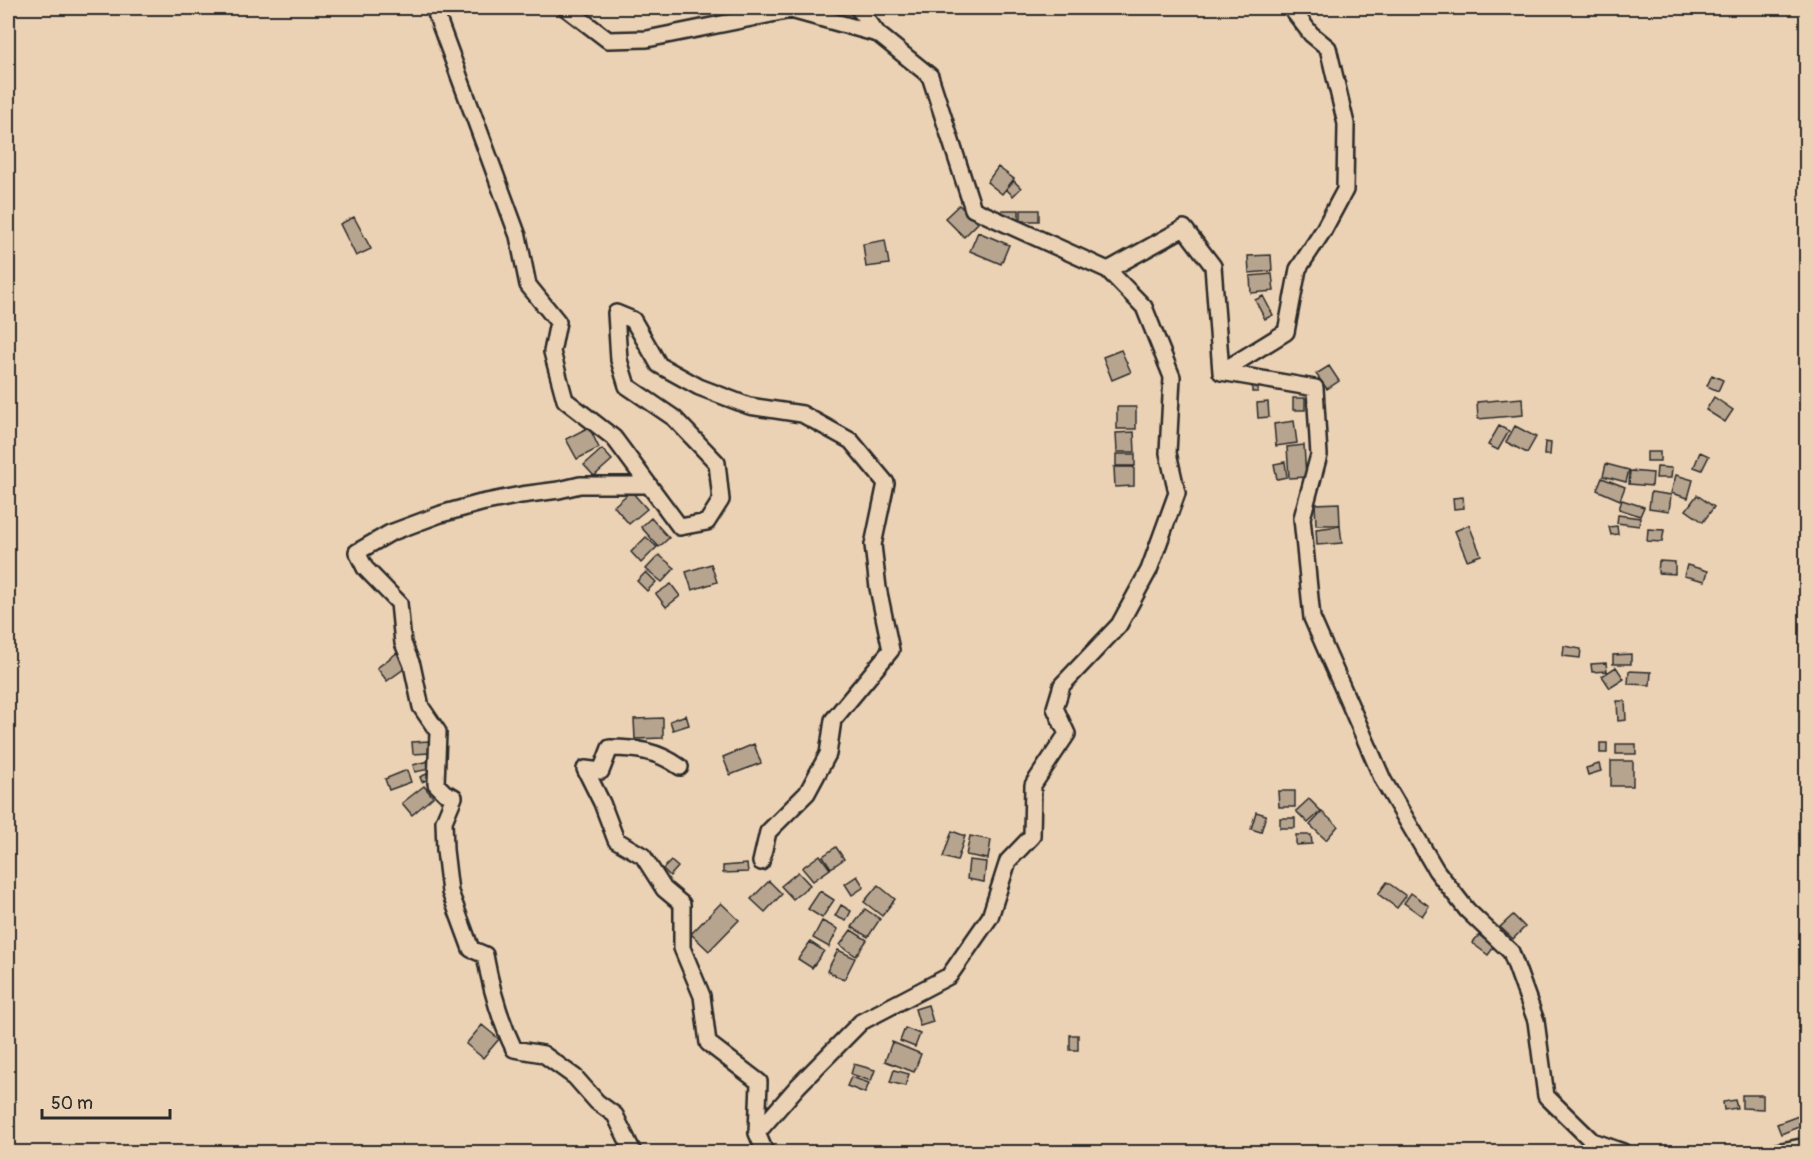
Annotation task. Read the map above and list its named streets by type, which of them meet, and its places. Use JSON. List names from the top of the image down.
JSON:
{
  "scale_bar": "50 m"
}
